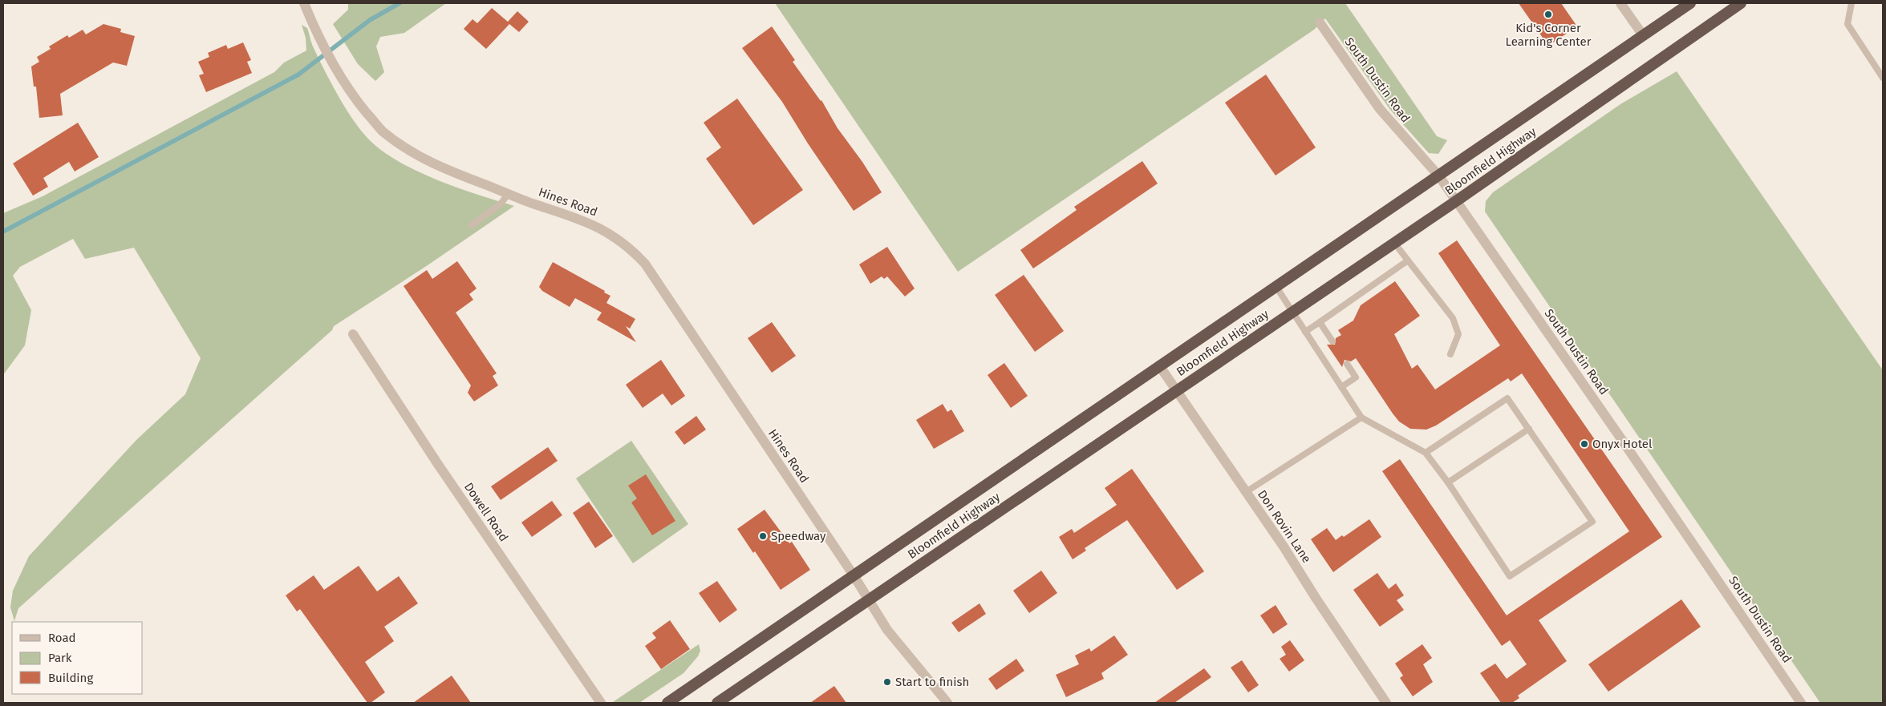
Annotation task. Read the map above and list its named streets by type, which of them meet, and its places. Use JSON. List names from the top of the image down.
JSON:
{
  "streets": {
    "highway": ["Bloomfield Highway"],
    "street": [
      "South Dustin Road",
      "Hines Road",
      "Dowell Road",
      "Don Rovin Lane"
    ]
  },
  "crossings": [
    ["South Dustin Road", "Bloomfield Highway"],
    ["Bloomfield Highway", "Hines Road"],
    ["Bloomfield Highway", "Don Rovin Lane"]
  ],
  "places": [
    "Kid's Corner Learning Center",
    "Onyx Hotel",
    "Speedway",
    "Start to finish"
  ],
  "legend": ["Road", "Park", "Building"]
}
